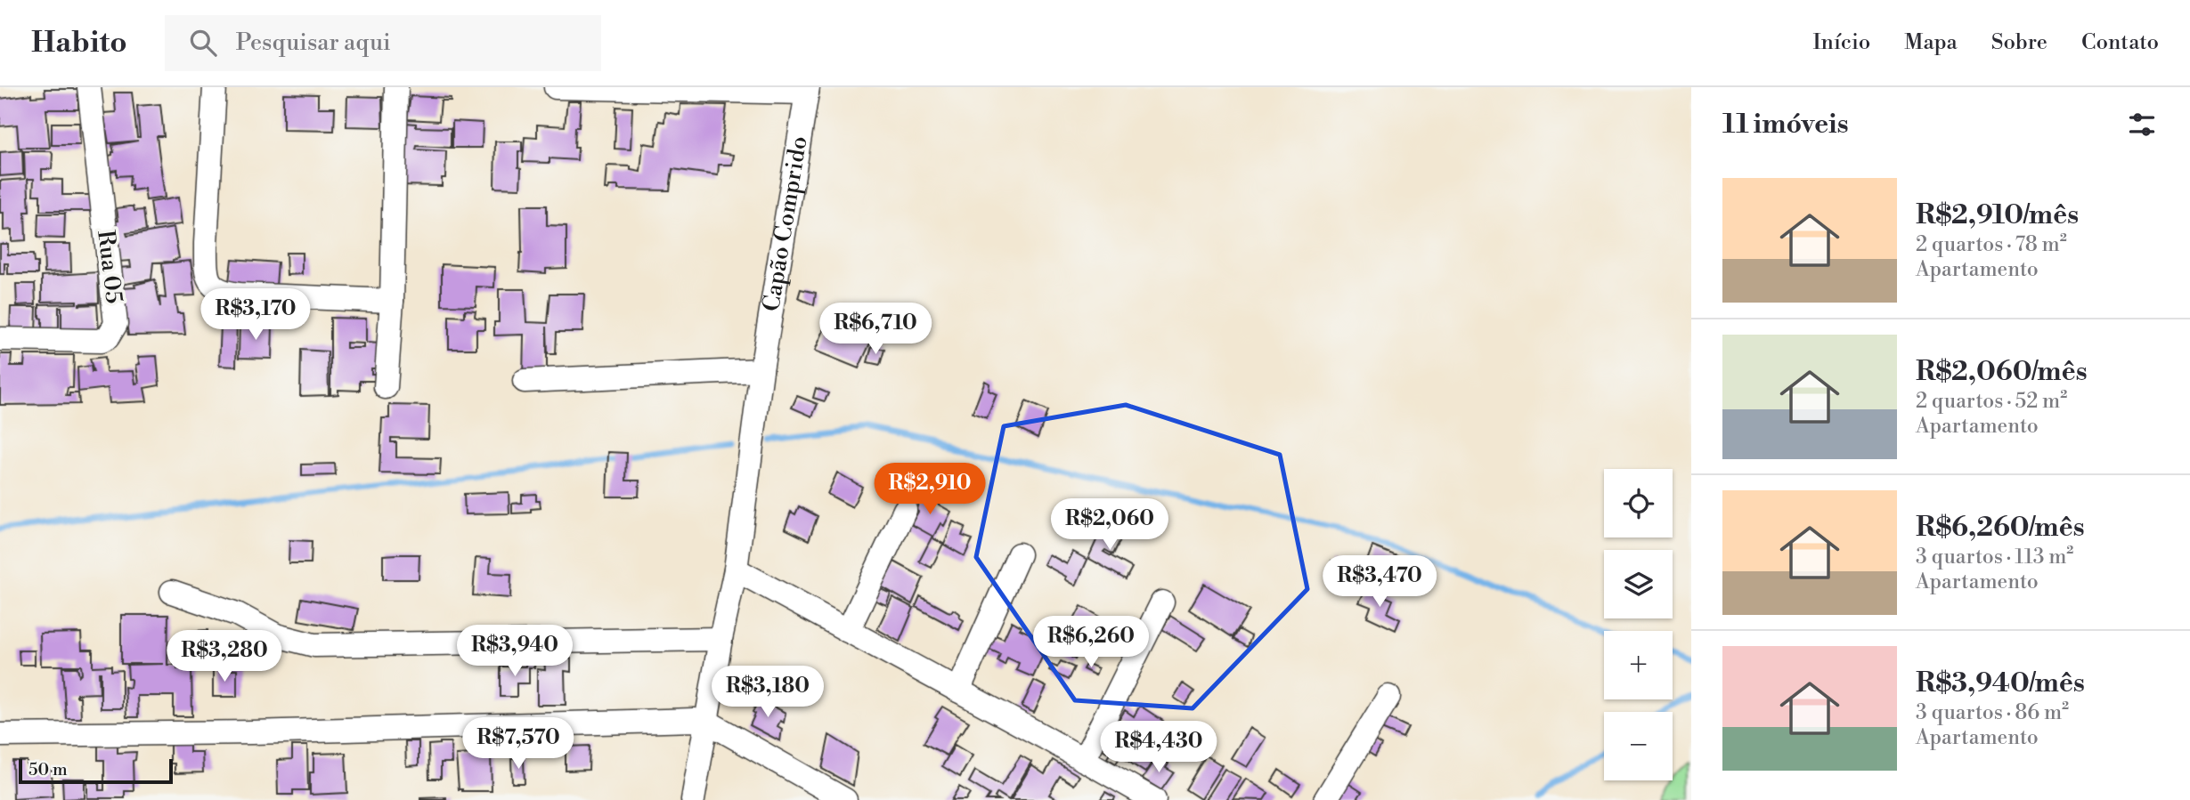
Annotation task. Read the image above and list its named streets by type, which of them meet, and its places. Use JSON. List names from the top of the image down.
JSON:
{
  "streets": {
    "street": ["Capão Comprido", "Rua 05"]
  },
  "scale_bar": "50 m",
  "page": {
    "header": "Habito",
    "search": "Pesquisar aqui",
    "nav": [
      "Início",
      "Mapa",
      "Sobre",
      "Contato"
    ],
    "heading": "11 imóveis",
    "list": [
      {
        "name": "R$2,910/mês",
        "note": "2 quartos · 78 m² · Apartamento"
      },
      {
        "name": "R$2,060/mês",
        "note": "2 quartos · 52 m² · Apartamento"
      },
      {
        "name": "R$6,260/mês",
        "note": "3 quartos · 113 m² · Apartamento"
      },
      {
        "name": "R$3,940/mês",
        "note": "3 quartos · 86 m² · Apartamento"
      }
    ],
    "price": [
      "R$3,170",
      "R$6,710",
      "R$2,910",
      "R$2,060",
      "R$3,470",
      "R$6,260",
      "R$3,940",
      "R$3,280",
      "R$3,180",
      "R$7,570",
      "R$4,430"
    ],
    "map_buttons": ["+", "−"],
    "scale": "50 m"
  }
}
